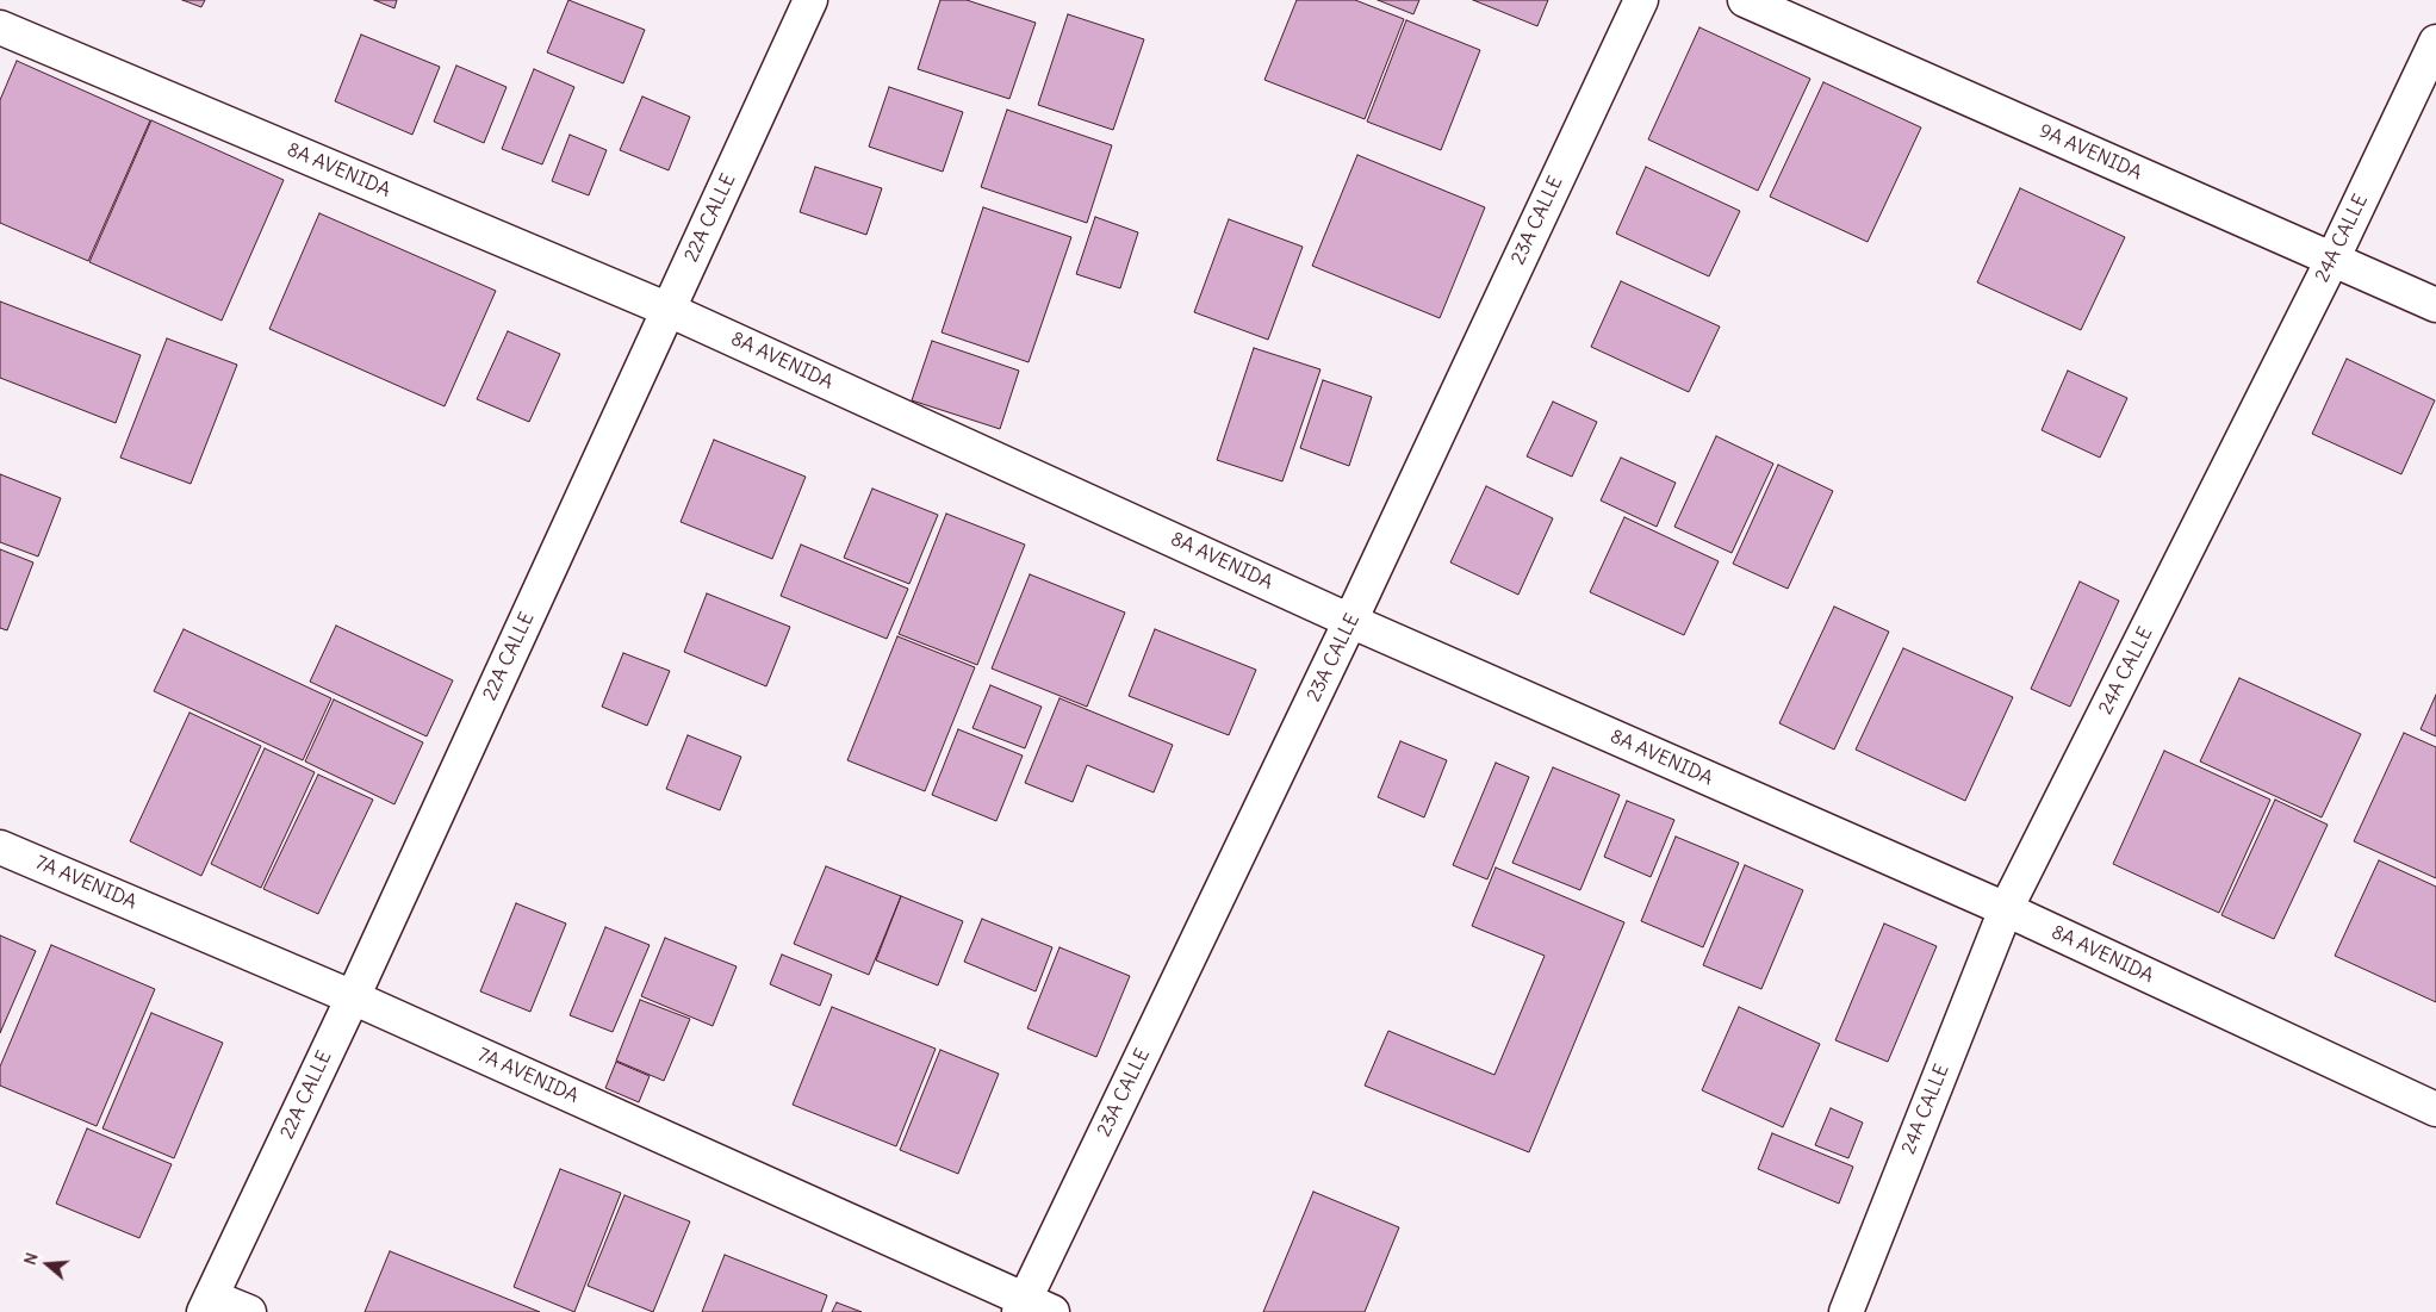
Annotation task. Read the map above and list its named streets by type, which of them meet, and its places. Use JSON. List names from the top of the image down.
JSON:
{
  "streets": {
    "street": [
      "9A AVENIDA",
      "8A AVENIDA",
      "22A CALLE",
      "23A CALLE",
      "24A CALLE",
      "7A AVENIDA"
    ]
  },
  "crossings": [
    ["9A AVENIDA", "24A CALLE"],
    ["8A AVENIDA", "22A CALLE"],
    ["8A AVENIDA", "23A CALLE"],
    ["8A AVENIDA", "24A CALLE"],
    ["22A CALLE", "7A AVENIDA"],
    ["23A CALLE", "7A AVENIDA"]
  ],
  "north": "left"
}
